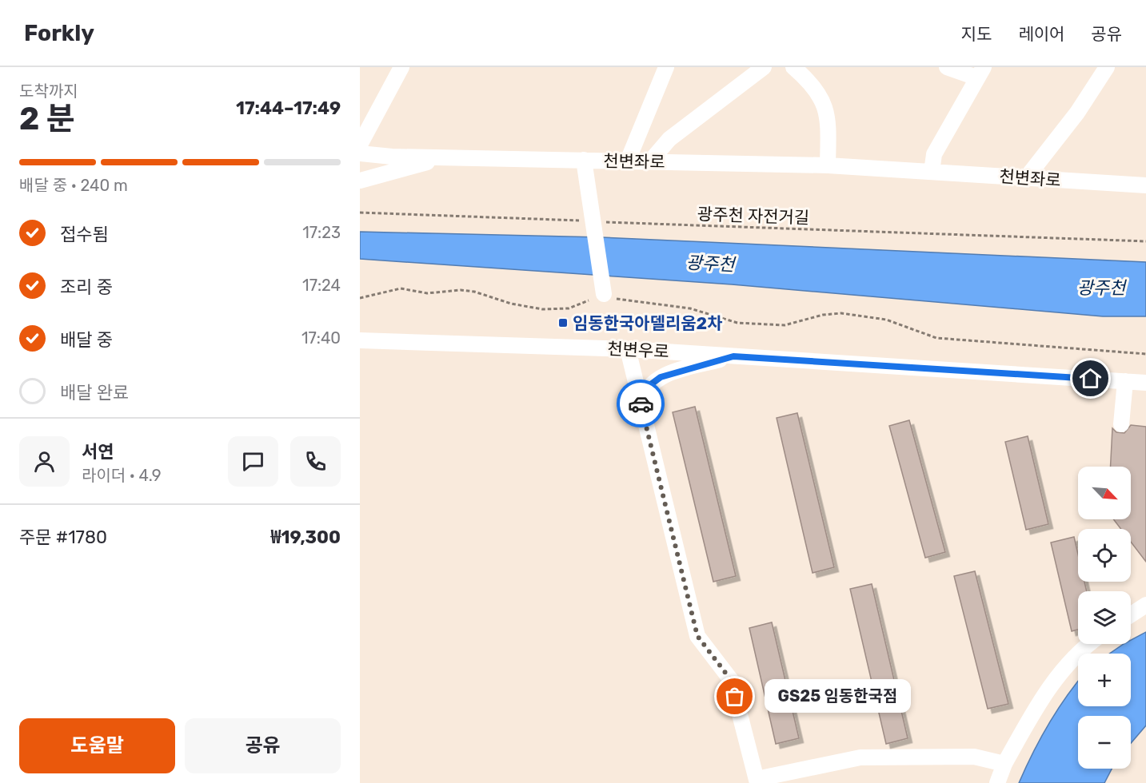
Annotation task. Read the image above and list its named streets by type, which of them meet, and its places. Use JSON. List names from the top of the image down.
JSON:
{
  "streets": {
    "street": ["천변좌로", "천변우로"],
    "path": ["광주천 자전거길"]
  },
  "water": ["광주천"],
  "places": {
    "transit": ["임동한국아델리움2차"],
    "other": ["GS25 임동한국점"]
  },
  "north": "bottom right",
  "page": {
    "header": "Forkly",
    "nav": ["지도", "레이어", "공유"],
    "heading": ["2 분", "도착까지", "17:44–17:49"],
    "panel": [
      "서연",
      "라이더 · 4.9",
      "주문 #1780",
      "₩19,300"
    ],
    "bar": "배달 중 · 240 m",
    "list": [
      ["접수됨", "17:23"],
      ["조리 중", "17:24"],
      ["배달 중", "17:40"],
      "배달 완료"
    ],
    "map_buttons": ["+", "−"],
    "bubble": "GS25 임동한국점",
    "buttons": ["도움말", "공유"]
  }
}
